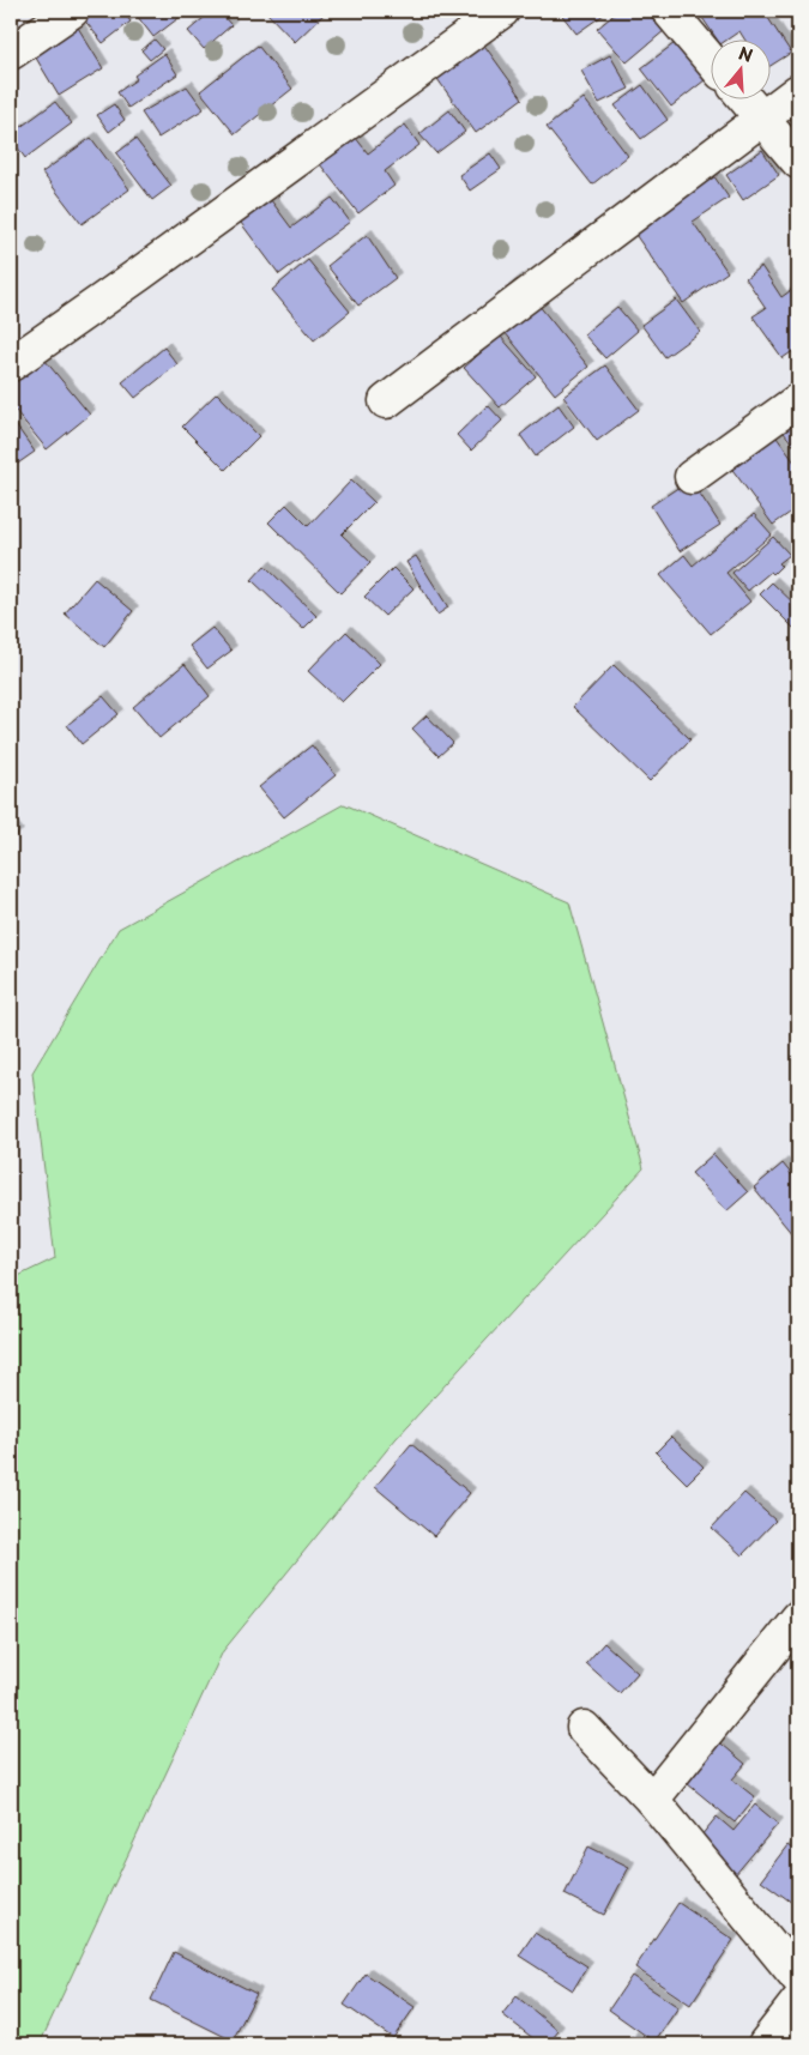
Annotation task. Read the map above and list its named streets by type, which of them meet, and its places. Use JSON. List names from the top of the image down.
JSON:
{
  "north": "top"
}
